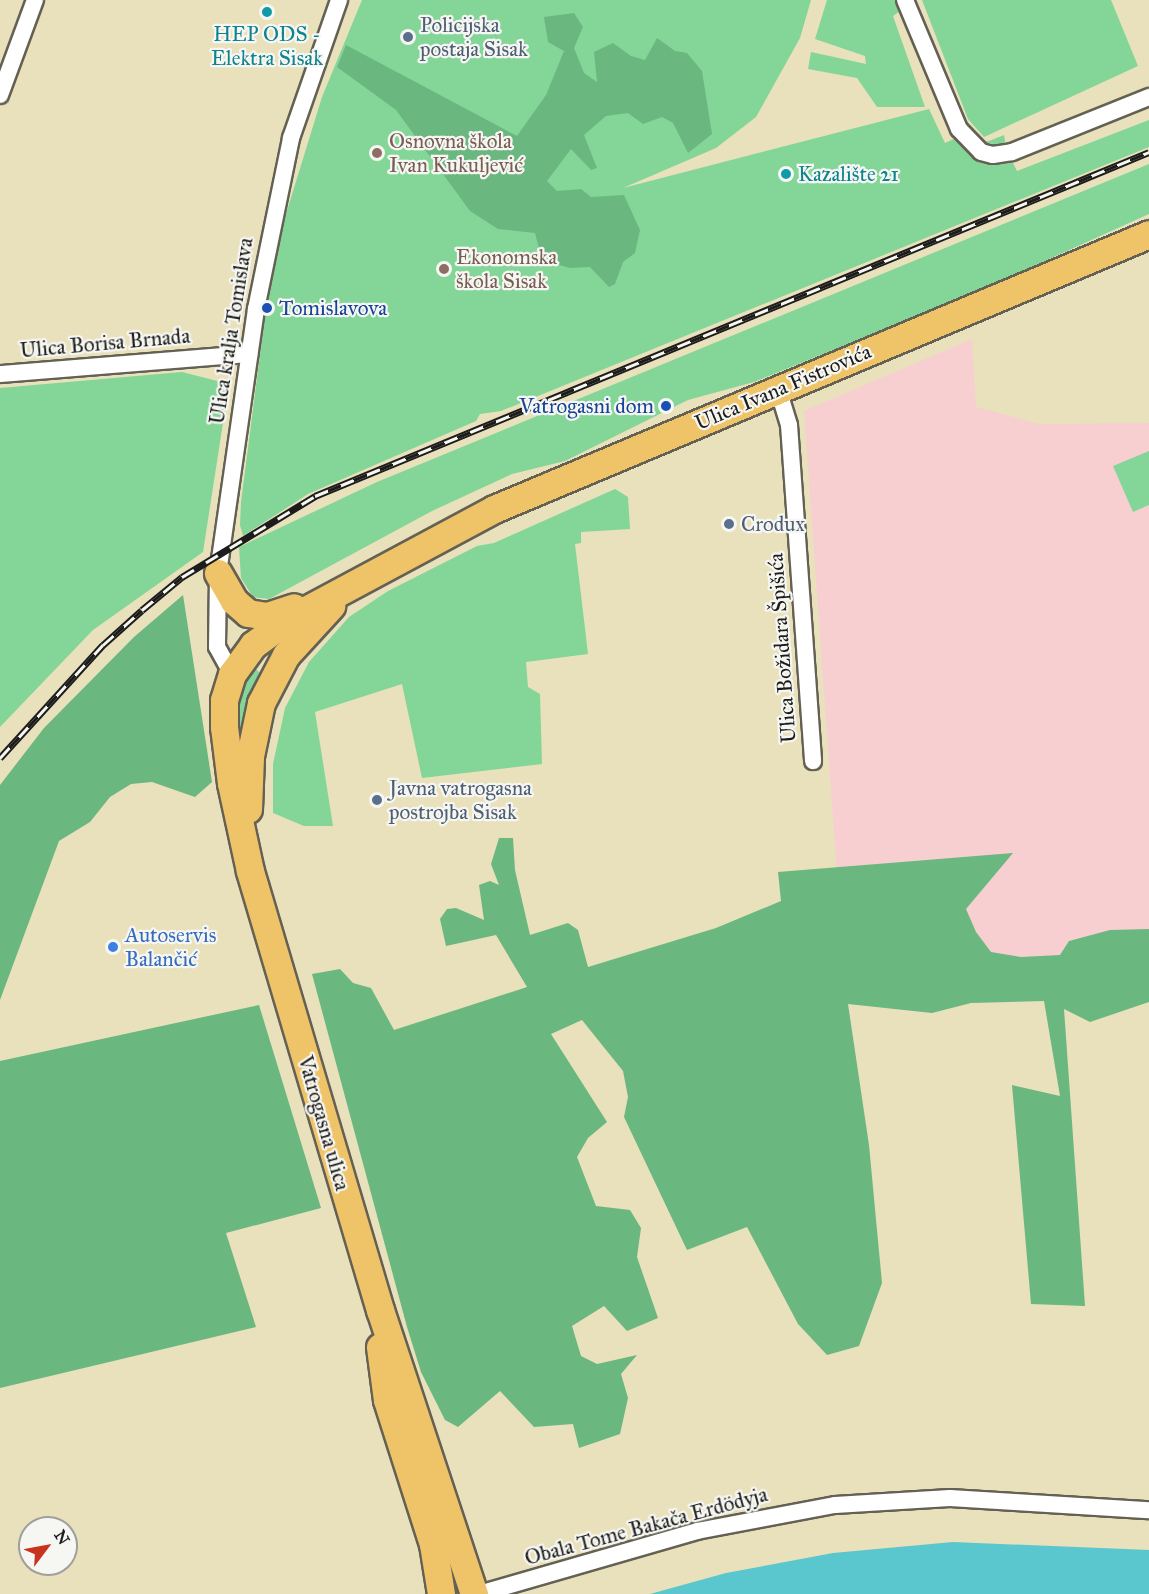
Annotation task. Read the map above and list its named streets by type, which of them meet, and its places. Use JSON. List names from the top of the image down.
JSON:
{
  "streets": {
    "main road": ["Ulica Ivana Fistrovića", "Vatrogasna ulica"],
    "street": [
      "Ulica kralja Tomislava",
      "Ulica Borisa Brnada",
      "Ulica Božidara Špišića",
      "Obala Tome Bakača Erdödyja"
    ]
  },
  "crossings": [
    ["Ulica kralja Tomislava", "Ulica Borisa Brnada"],
    ["Ulica kralja Tomislava", "Vatrogasna ulica"],
    ["Ulica Ivana Fistrovića", "Ulica Božidara Špišića"]
  ],
  "places": [
    "HEP ODS - Elektra Sisak",
    "Policijska postaja Sisak",
    "Osnovna škola Ivan Kukuljević",
    "Kazalište 21",
    "Ekonomska škola Sisak",
    "Tomislavova",
    "Vatrogasni dom",
    "Crodux",
    "Javna vatrogasna postrojba Sisak",
    "Autoservis Balančić"
  ],
  "north": "top right"
}
